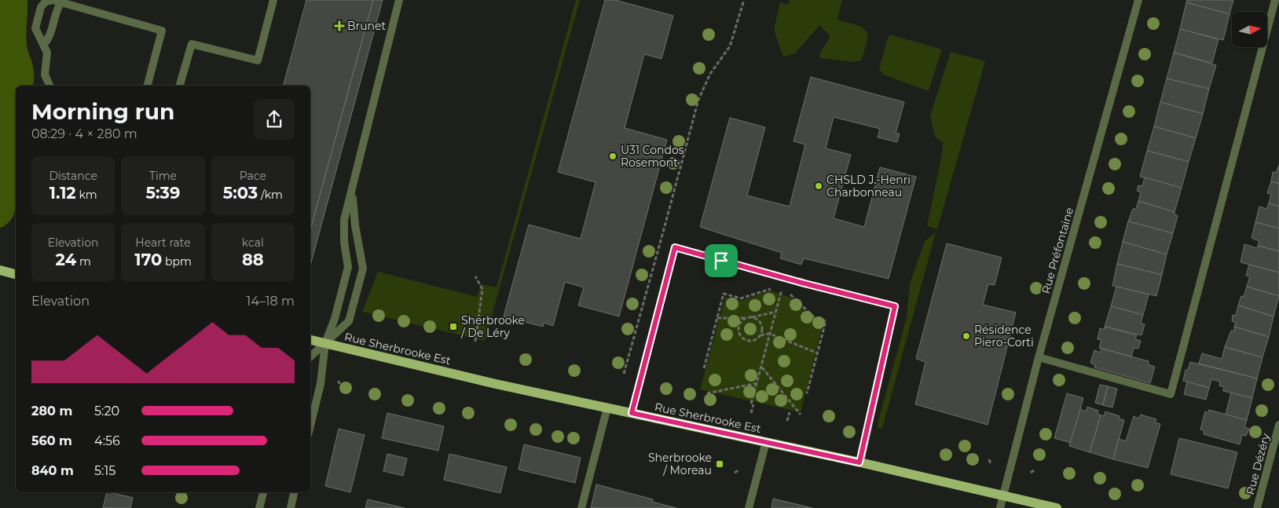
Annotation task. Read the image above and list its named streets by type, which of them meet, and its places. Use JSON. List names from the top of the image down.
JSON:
{
  "streets": {
    "main road": ["Rue Sherbrooke Est"],
    "street": ["Rue Préfontaine", "Rue Dézéry"]
  },
  "crossings": [
    ["Rue Préfontaine", "Rue Sherbrooke Est"]
  ],
  "places": {
    "health": ["Brunet"],
    "other": ["U31 Condos Rosemont", "CHSLD J.-Henri Charbonneau", "Résidence Piero-Corti"],
    "transit": ["Sherbrooke / De Léry", "Sherbrooke / Moreau"]
  },
  "north": "right",
  "page": {
    "heading": ["Morning run", "08:29 · 4 × 280 m"],
    "stats": [
      ["Distance", "1.12 km"],
      ["Time", "5:39"],
      ["Pace", "5:03 /km"],
      ["Elevation", "24 m"],
      ["Heart rate", "170 bpm"],
      ["kcal", "88"]
    ],
    "chart": ["Elevation", "14–18 m"],
    "list": [
      {
        "name": "280 m",
        "note": "5:20"
      },
      {
        "name": "560 m",
        "note": "4:56"
      },
      {
        "name": "840 m",
        "note": "5:15"
      }
    ]
  }
}
